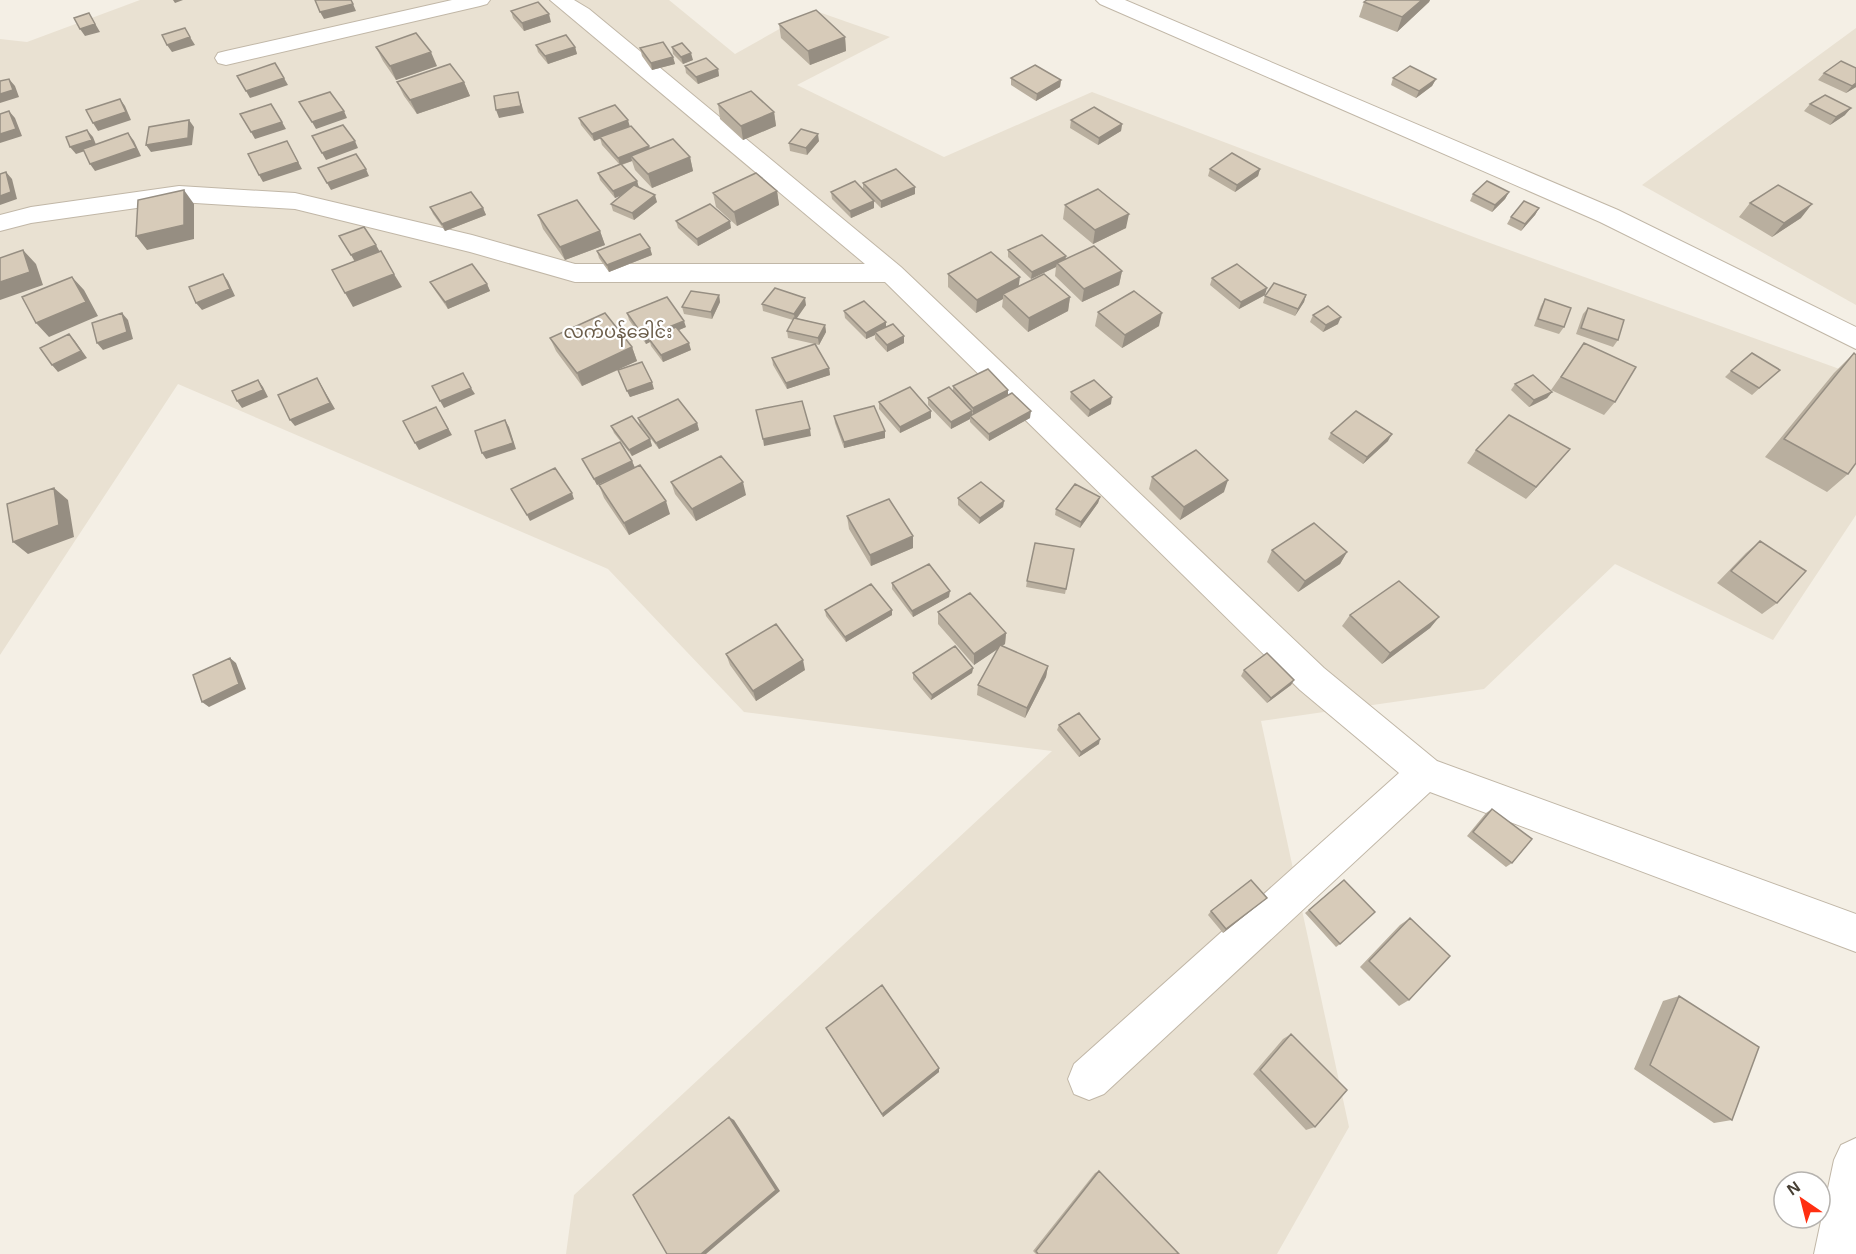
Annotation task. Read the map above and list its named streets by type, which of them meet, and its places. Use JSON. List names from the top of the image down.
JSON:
{
  "districts": ["လက်ပန်ခေါင်း"],
  "north": "top left"
}
